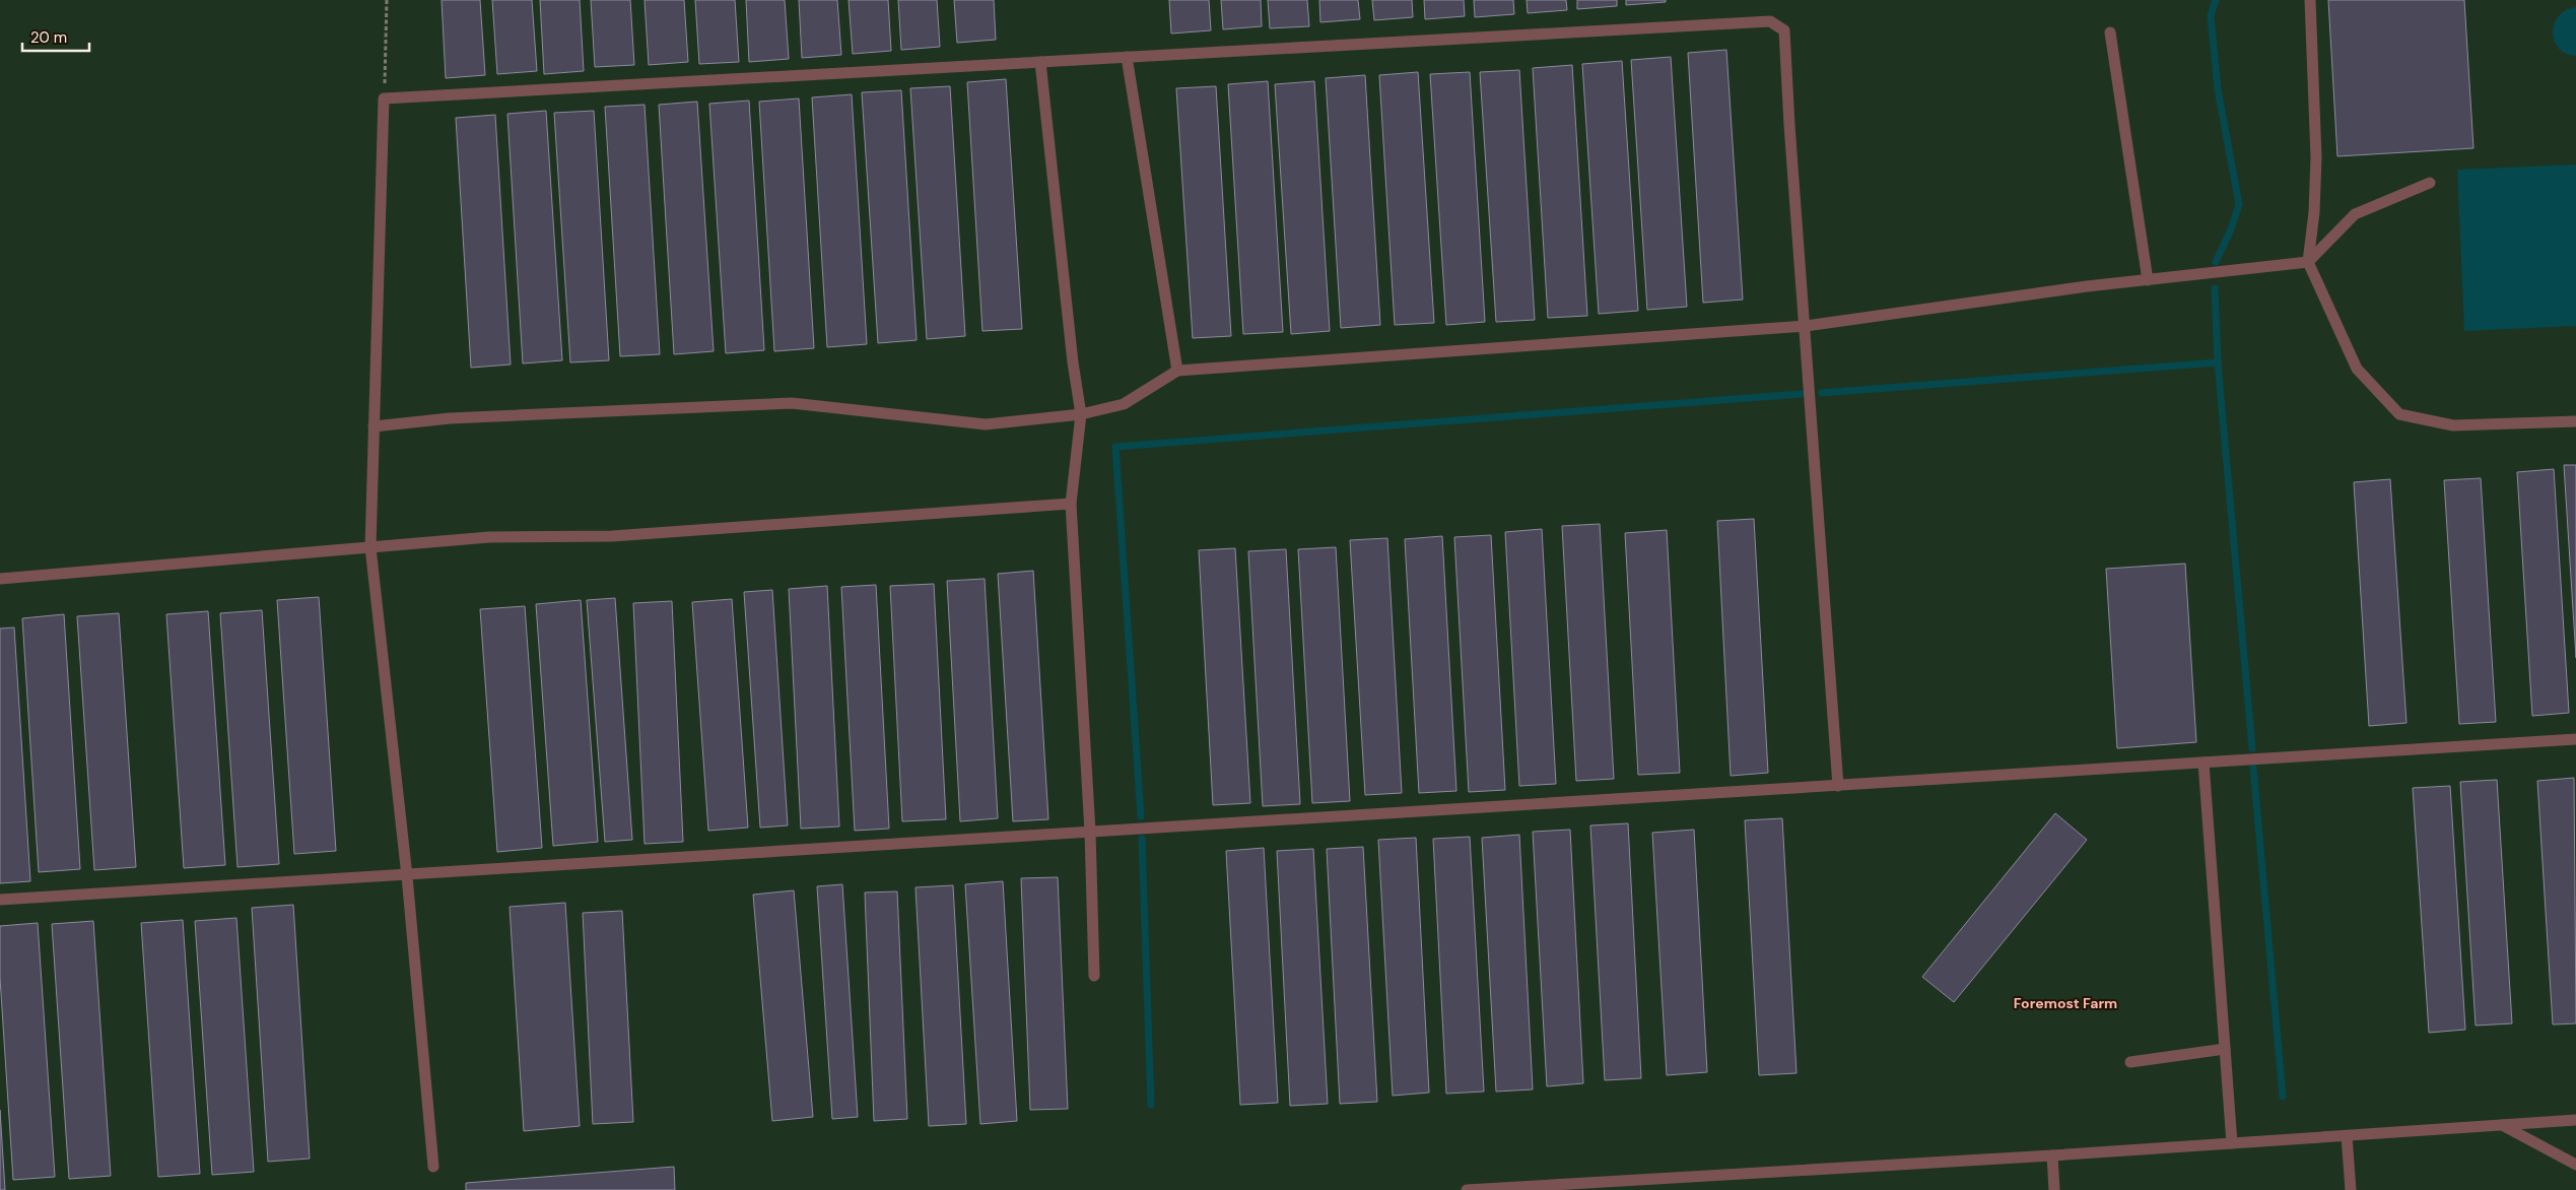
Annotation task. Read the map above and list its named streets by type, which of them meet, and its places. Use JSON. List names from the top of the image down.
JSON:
{
  "districts": ["Foremost Farm"],
  "scale_bar": "20 m"
}
